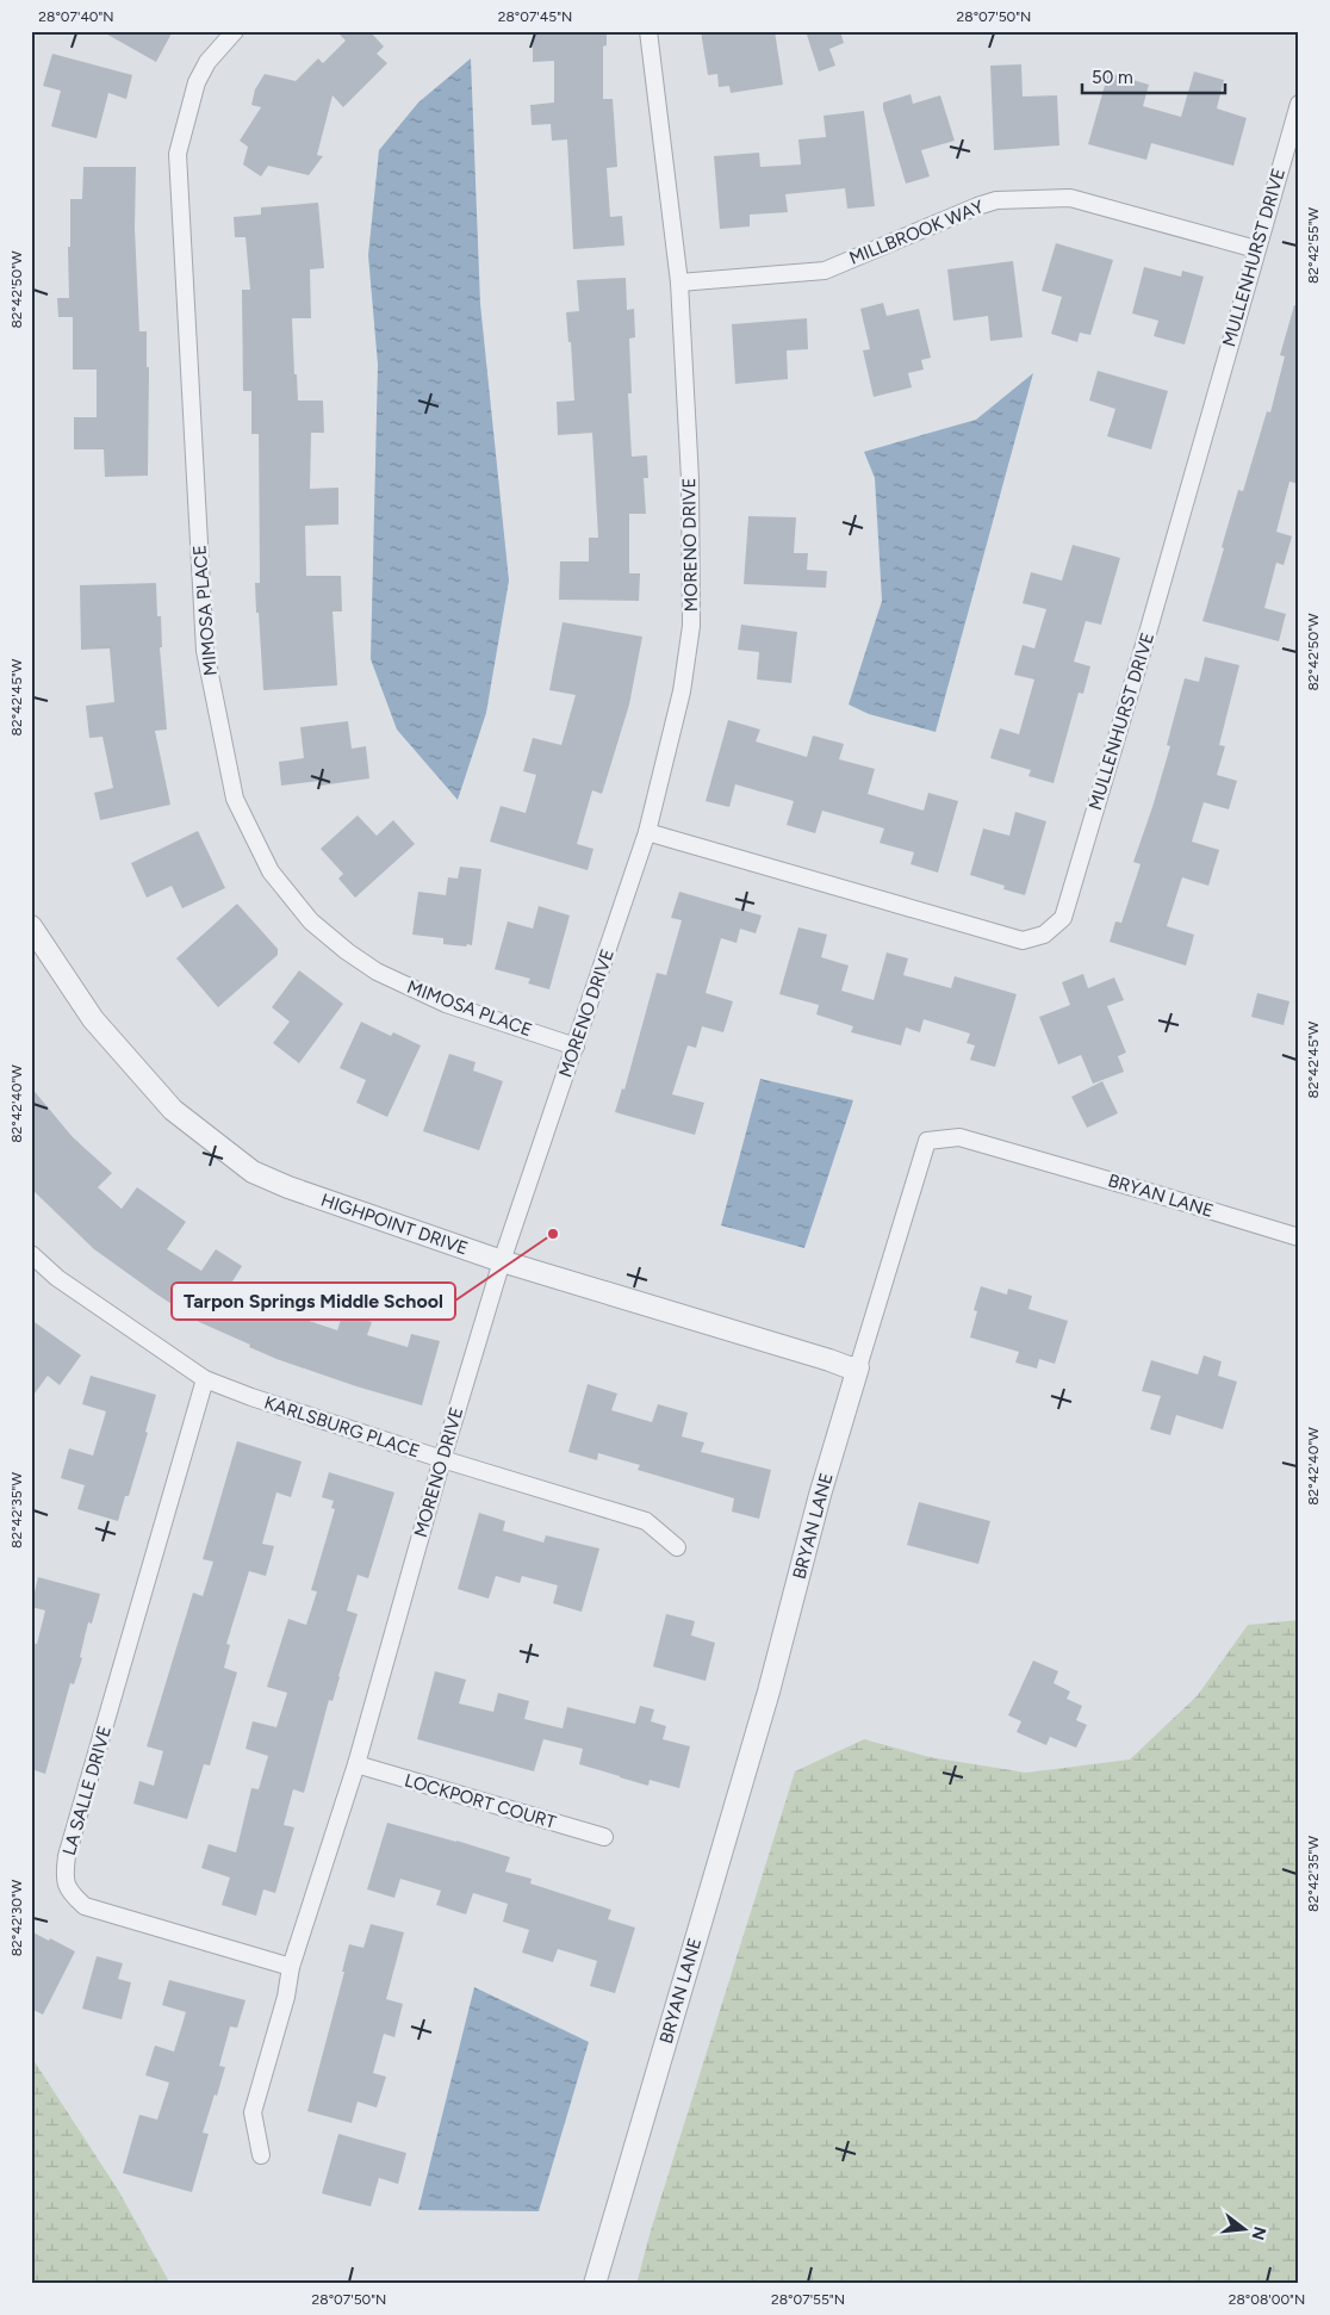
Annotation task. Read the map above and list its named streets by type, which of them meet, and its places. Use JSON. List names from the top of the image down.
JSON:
{
  "streets": {
    "street": [
      "MILLBROOK WAY",
      "MULLENHURST DRIVE",
      "MORENO DRIVE",
      "MIMOSA PLACE",
      "BRYAN LANE",
      "HIGHPOINT DRIVE",
      "KARLSBURG PLACE",
      "LA SALLE DRIVE",
      "LOCKPORT COURT"
    ]
  },
  "crossings": [
    ["MILLBROOK WAY", "MULLENHURST DRIVE"],
    ["MILLBROOK WAY", "MORENO DRIVE"],
    ["MULLENHURST DRIVE", "MORENO DRIVE"],
    ["MORENO DRIVE", "MIMOSA PLACE"],
    ["MORENO DRIVE", "HIGHPOINT DRIVE"],
    ["MORENO DRIVE", "KARLSBURG PLACE"],
    ["MORENO DRIVE", "LA SALLE DRIVE"],
    ["MORENO DRIVE", "LOCKPORT COURT"],
    ["BRYAN LANE", "HIGHPOINT DRIVE"],
    ["KARLSBURG PLACE", "LA SALLE DRIVE"]
  ],
  "places": ["Tarpon Springs Middle School"],
  "scale_bar": "50 m",
  "north": "right",
  "coordinates": [
    "28°07'40\"N",
    "28°07'45\"N",
    "28°07'50\"N",
    "82°42'55\"W",
    "82°42'50\"W",
    "82°42'45\"W",
    "82°42'40\"W",
    "82°42'35\"W",
    "82°42'30\"W",
    "28°07'55\"N",
    "28°08'00\"N"
  ]
}
